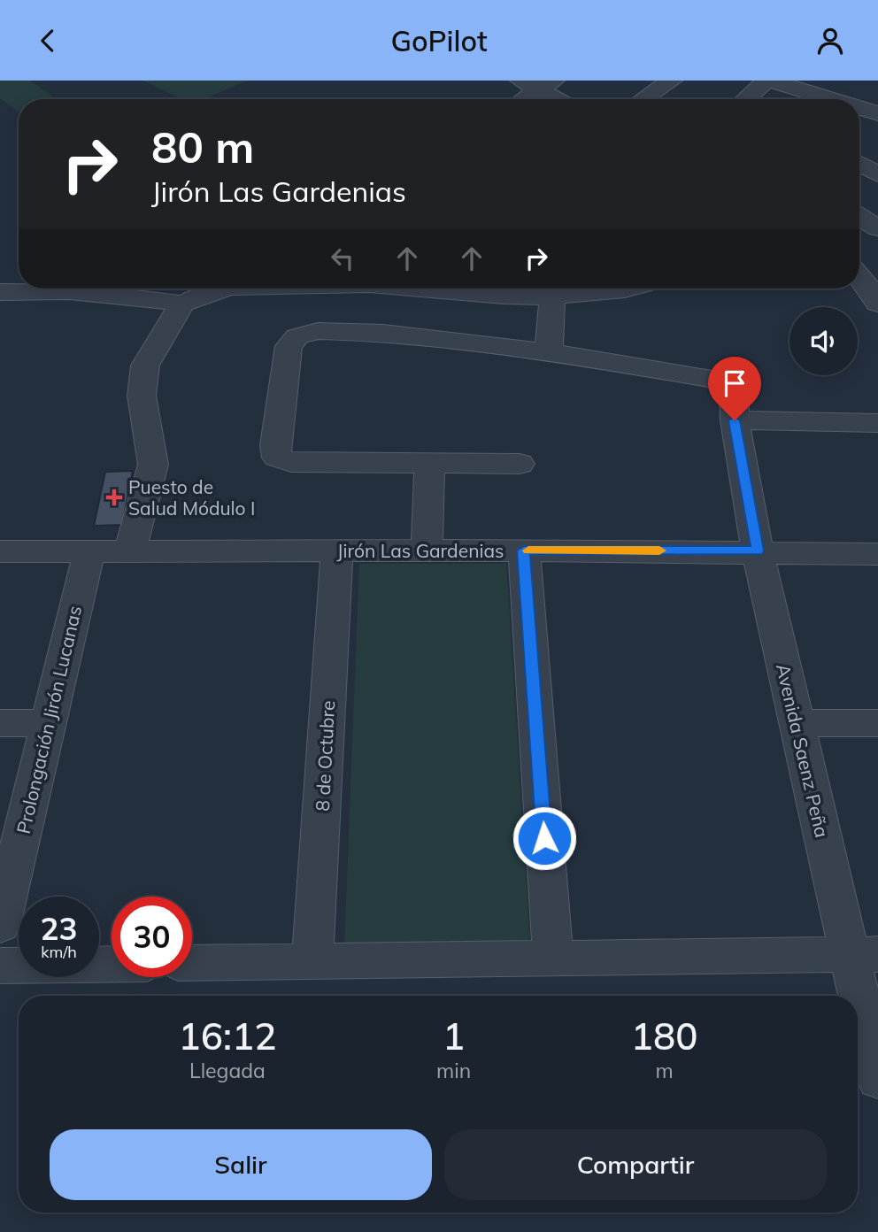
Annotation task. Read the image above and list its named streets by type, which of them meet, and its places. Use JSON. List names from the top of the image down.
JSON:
{
  "streets": {
    "street": [
      "Jirón Las Gardenias",
      "Prolongación Jirón Lucanas",
      "Avenida Saenz Peña",
      "8 de Octubre"
    ]
  },
  "crossings": [
    ["Jirón Las Gardenias", "Prolongación Jirón Lucanas"],
    ["Jirón Las Gardenias", "Avenida Saenz Peña"],
    ["Jirón Las Gardenias", "8 de Octubre"]
  ],
  "places": {
    "health": ["Puesto de Salud Módulo I"]
  },
  "page": {
    "header": "GoPilot",
    "turn": ["80 m", "Jirón Las Gardenias"],
    "speed": "23 km/h",
    "limit": "30",
    "eta": [
      "16:12",
      "Llegada",
      "1",
      "min",
      "180",
      "m"
    ],
    "buttons": ["Salir", "Compartir"]
  }
}
